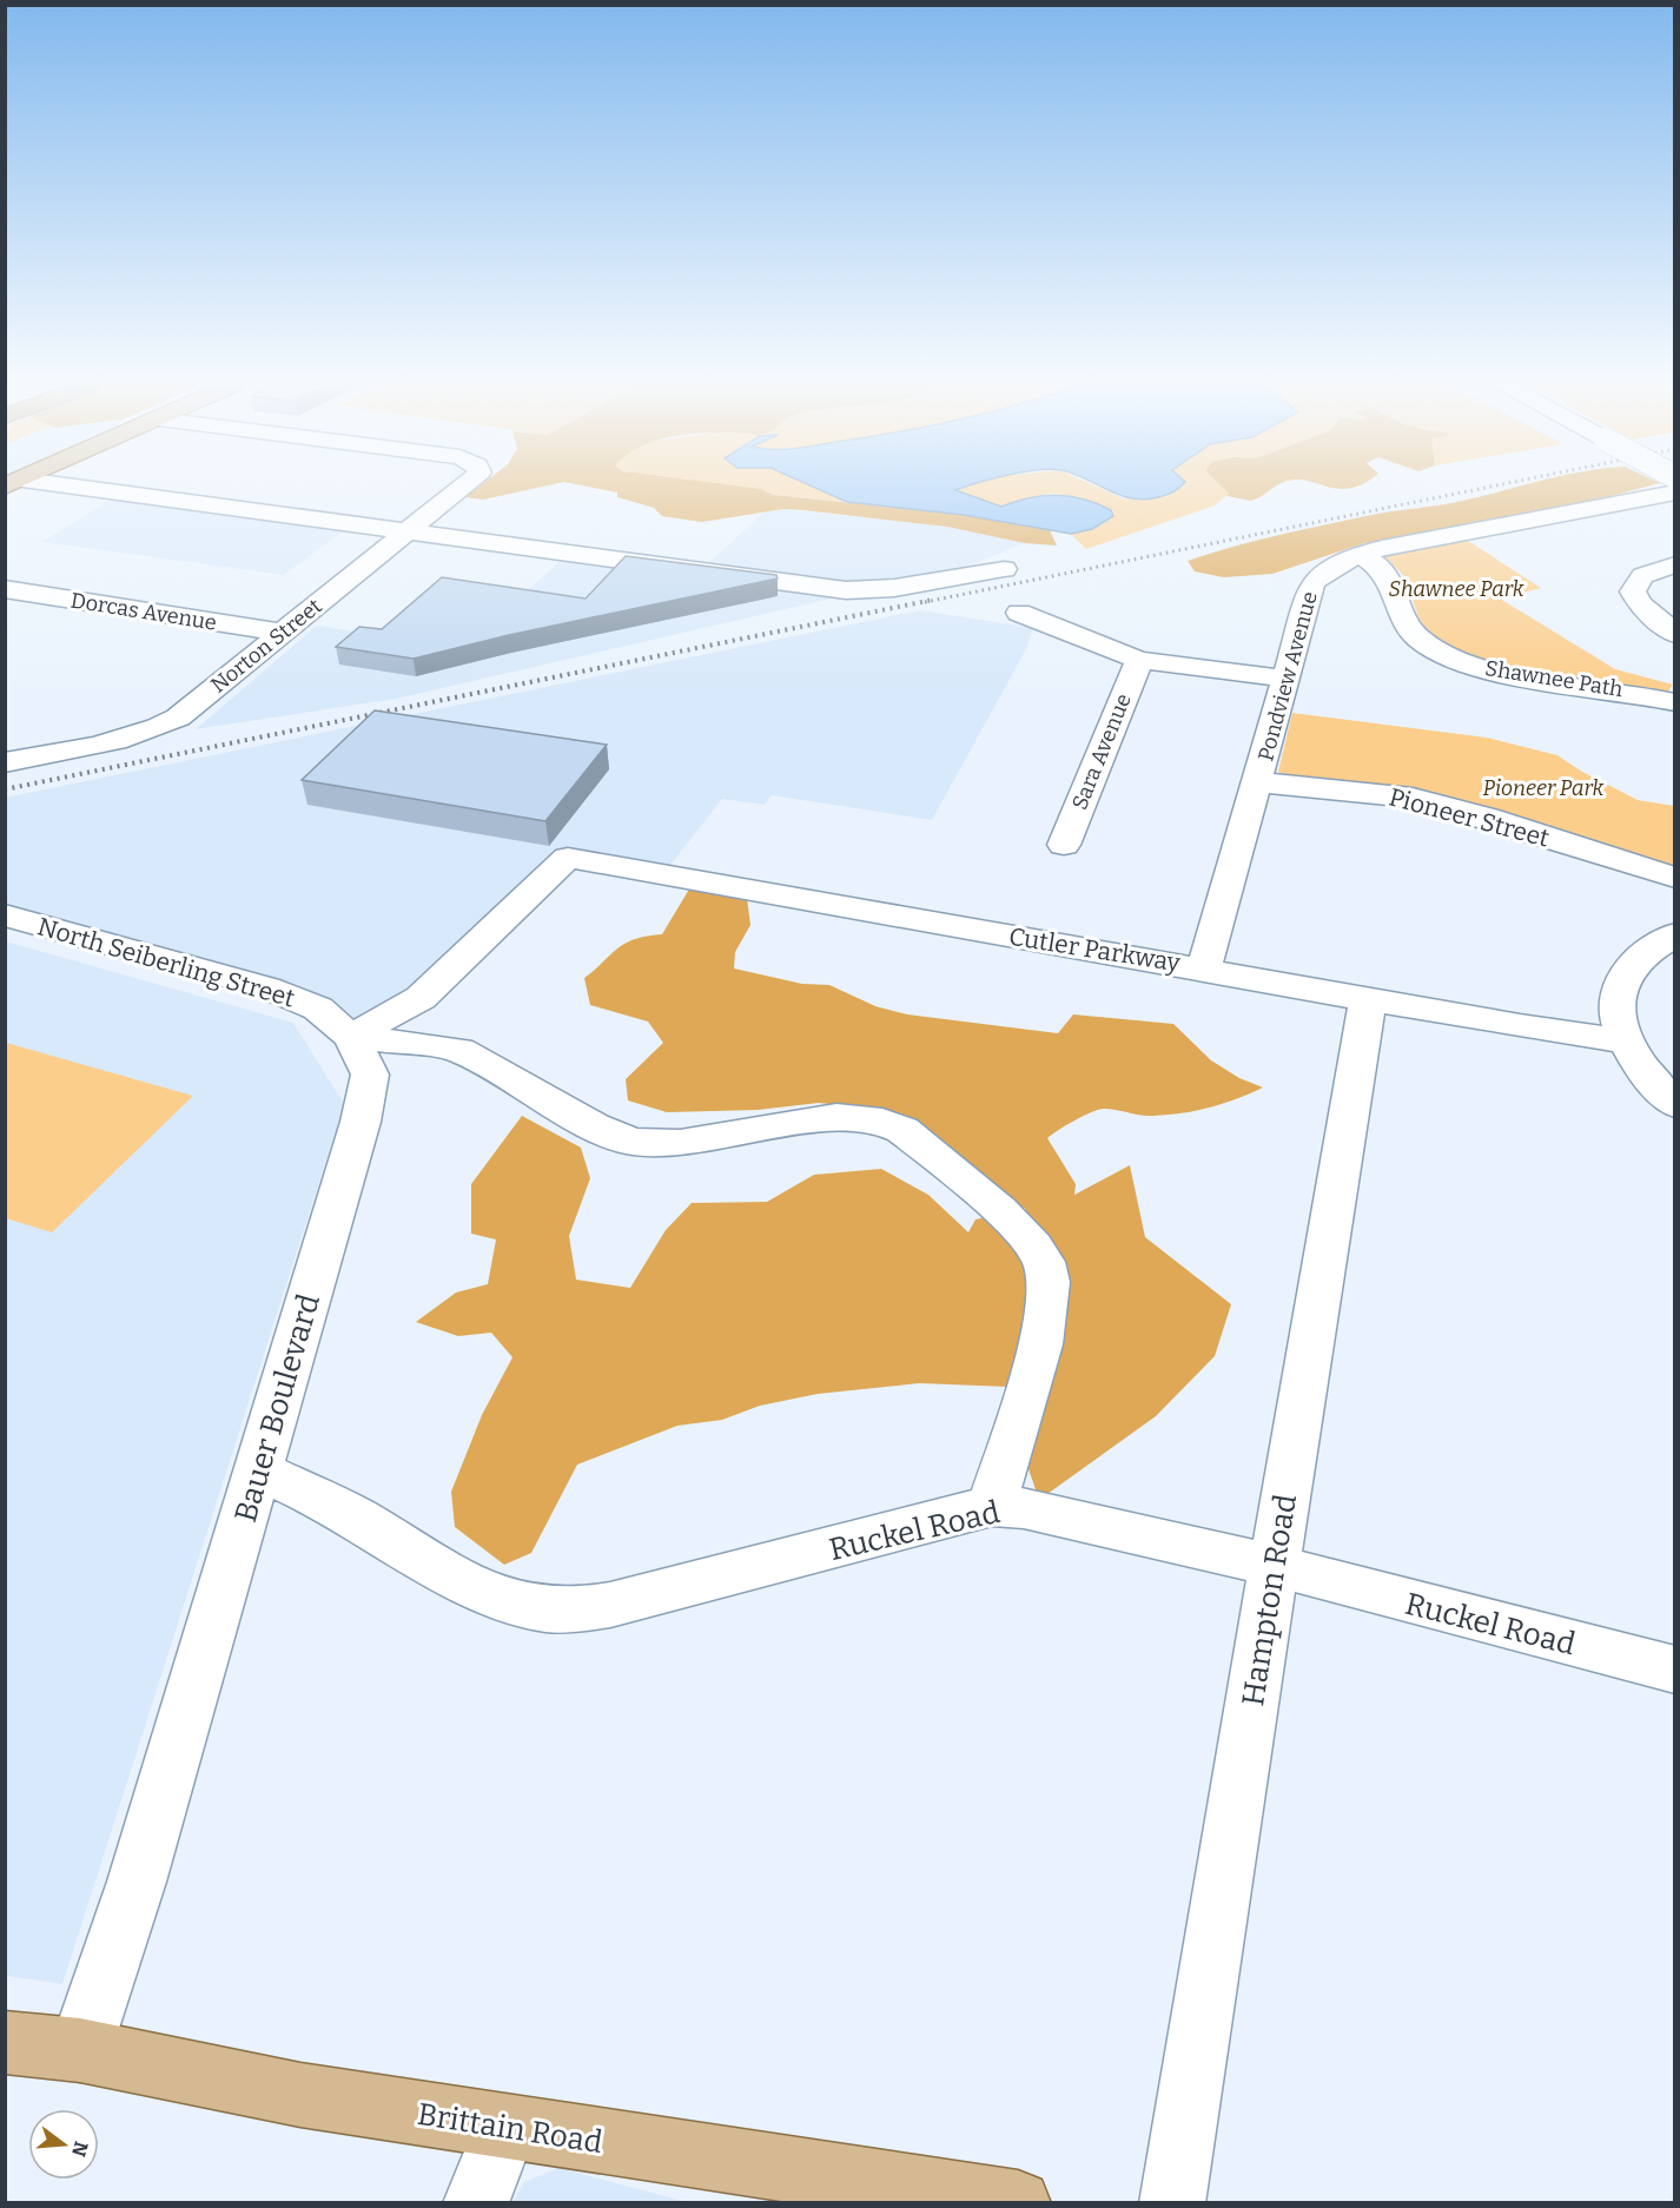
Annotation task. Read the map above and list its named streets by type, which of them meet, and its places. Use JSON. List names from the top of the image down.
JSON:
{
  "streets": {
    "main road": ["Brittain Road"],
    "street": [
      "Dorcas Avenue",
      "Norton Street",
      "Pondview Avenue",
      "Shawnee Path",
      "Sara Avenue",
      "Pioneer Street",
      "Cutler Parkway",
      "North Seiberling Street",
      "Bauer Boulevard",
      "Ruckel Road",
      "Hampton Road"
    ]
  },
  "crossings": [
    ["Dorcas Avenue", "Norton Street"],
    ["Pondview Avenue", "Shawnee Path"],
    ["Pondview Avenue", "Pioneer Street"],
    ["Pondview Avenue", "Cutler Parkway"],
    ["Cutler Parkway", "North Seiberling Street"],
    ["Cutler Parkway", "Bauer Boulevard"],
    ["Cutler Parkway", "Hampton Road"],
    ["North Seiberling Street", "Bauer Boulevard"],
    ["Bauer Boulevard", "Ruckel Road"],
    ["Bauer Boulevard", "Brittain Road"],
    ["Ruckel Road", "Hampton Road"]
  ],
  "parks": ["Shawnee Park", "Pioneer Park"],
  "north": "right"
}
